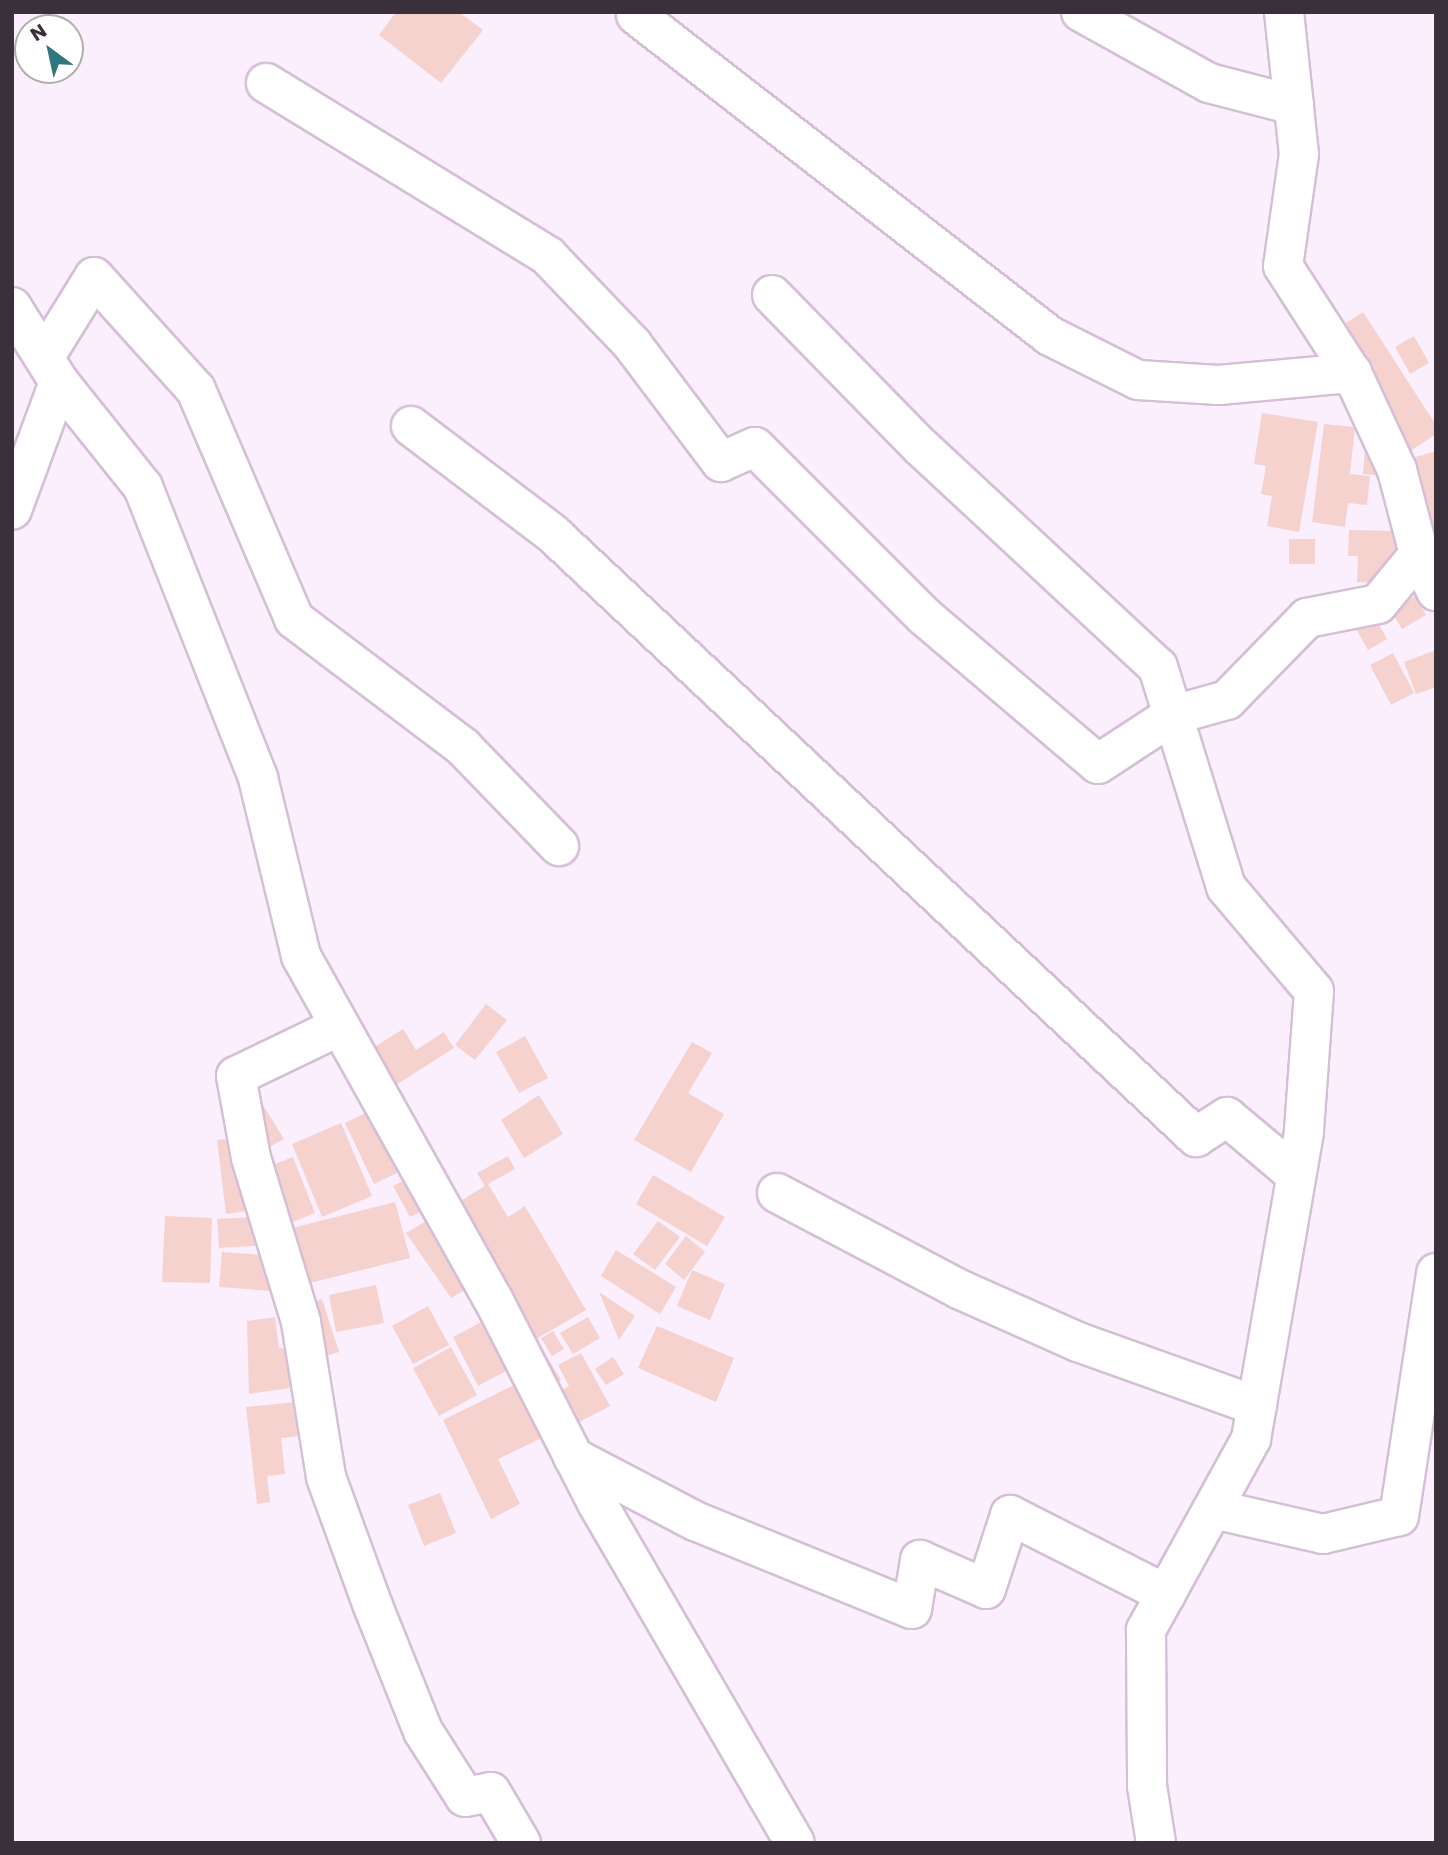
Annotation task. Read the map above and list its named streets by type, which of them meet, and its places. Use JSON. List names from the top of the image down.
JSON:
{
  "north": "top left"
}
